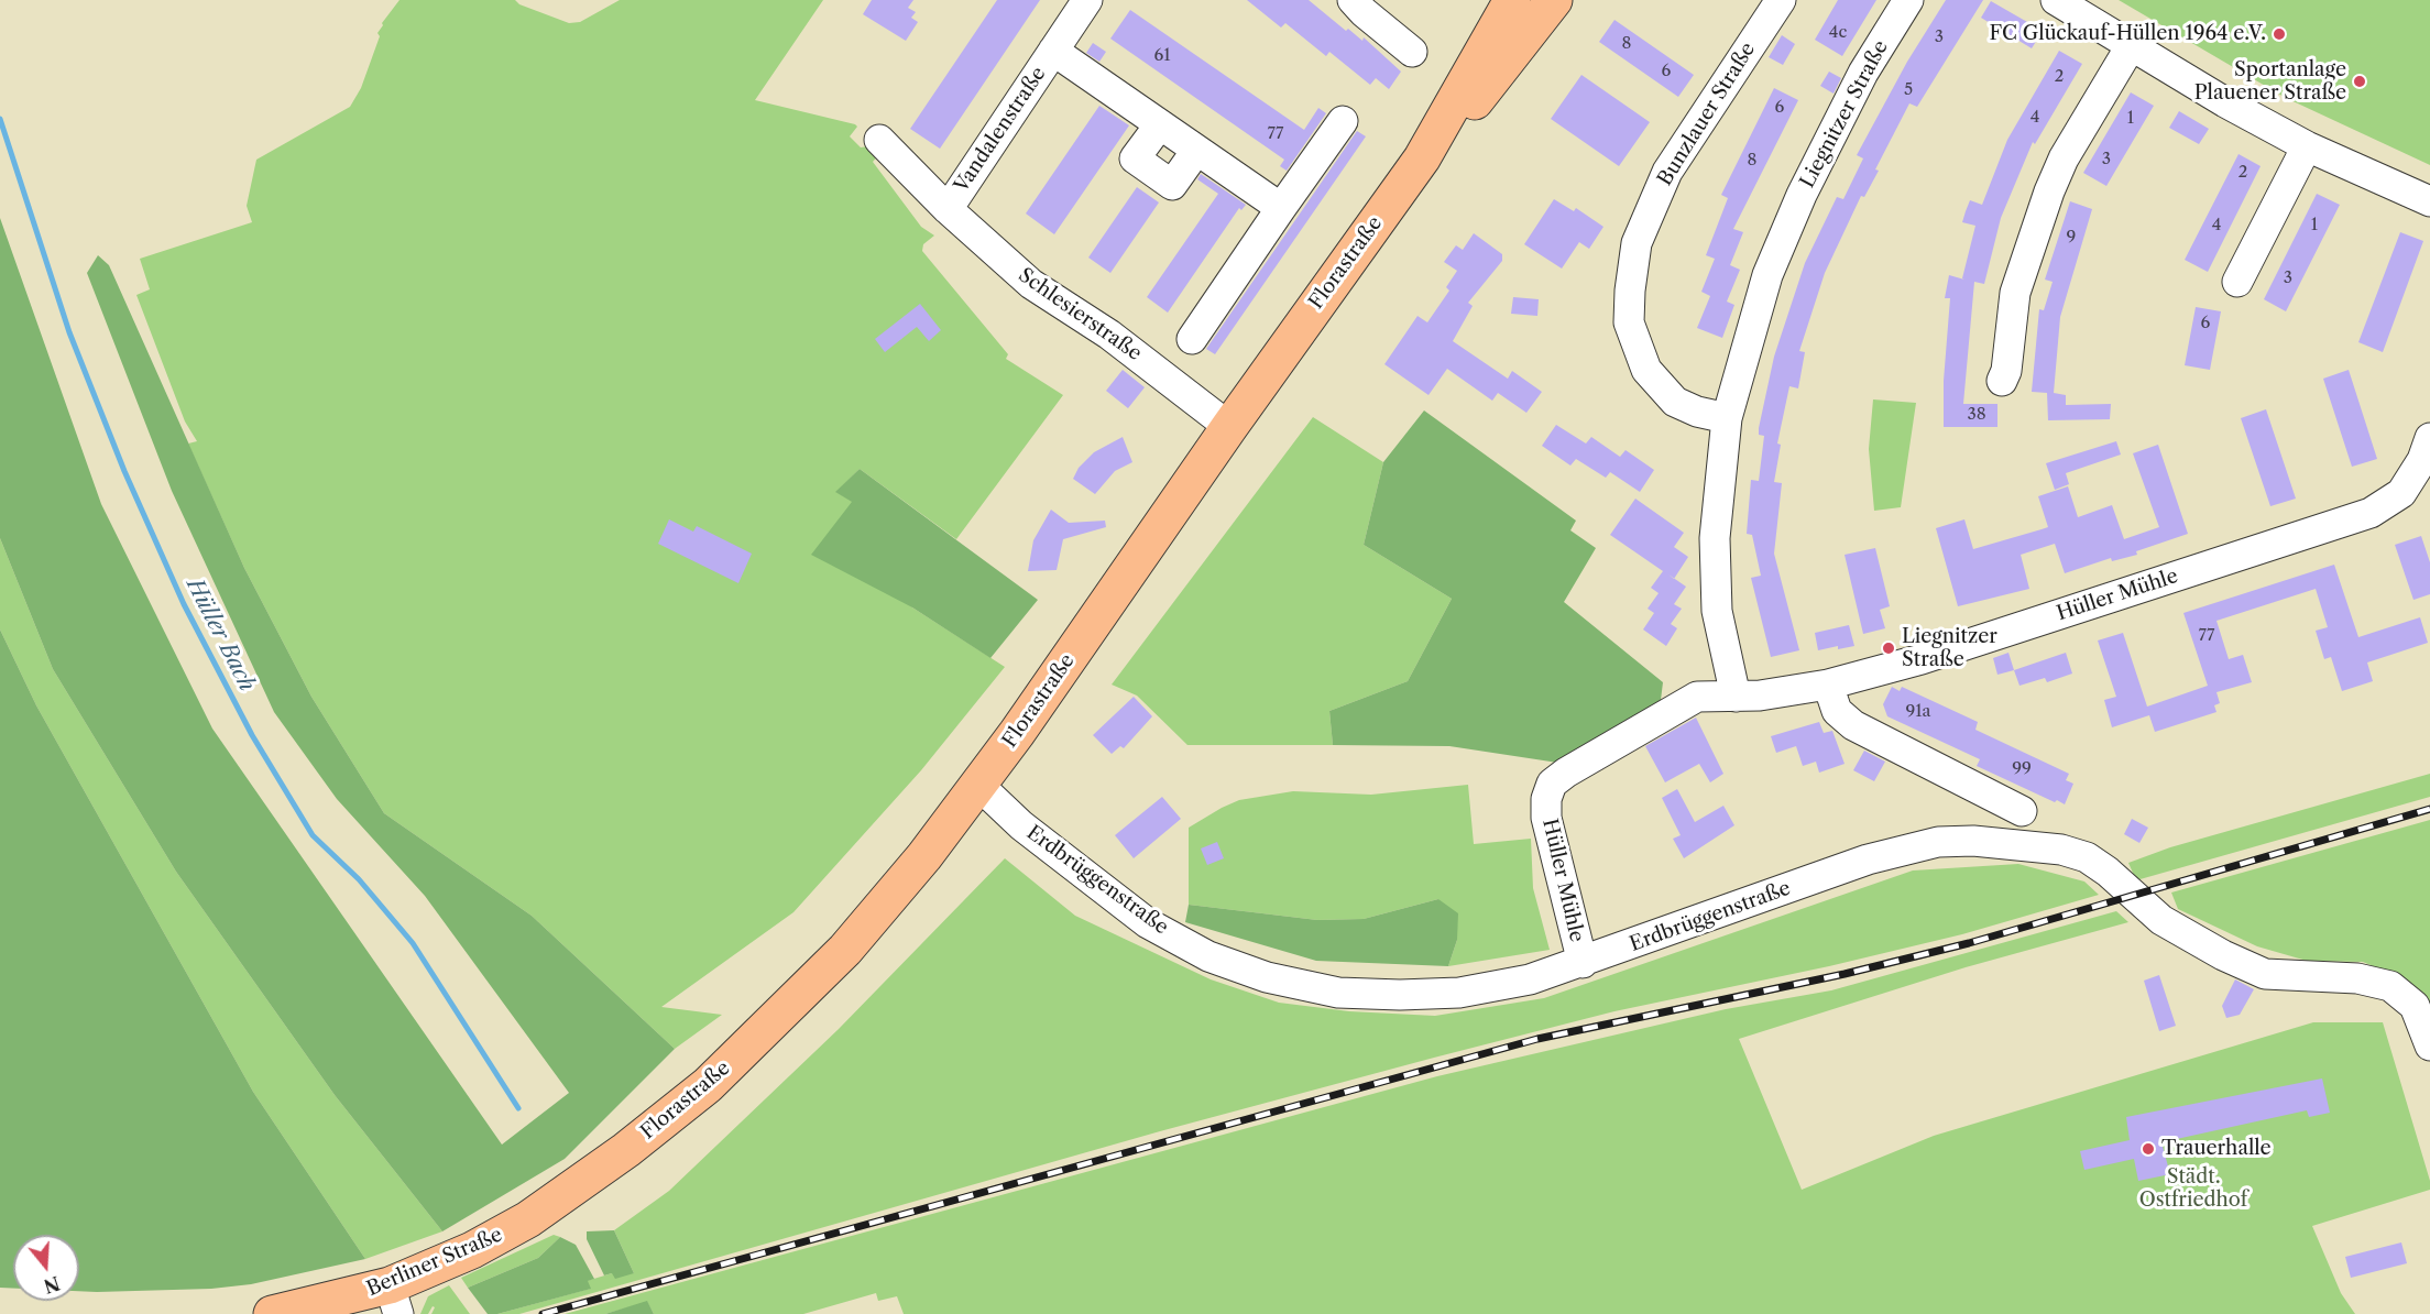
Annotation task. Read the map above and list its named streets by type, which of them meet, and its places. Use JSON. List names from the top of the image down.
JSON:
{
  "streets": {
    "main road": ["Florastraße", "Berliner Straße"],
    "street": [
      "Bunzlauer Straße",
      "Liegnitzer Straße",
      "Vandalenstraße",
      "Schlesierstraße",
      "Hüller Mühle",
      "Erdbrüggenstraße"
    ]
  },
  "crossings": [
    ["Bunzlauer Straße", "Liegnitzer Straße"],
    ["Liegnitzer Straße", "Hüller Mühle"],
    ["Vandalenstraße", "Schlesierstraße"],
    ["Florastraße", "Schlesierstraße"],
    ["Florastraße", "Erdbrüggenstraße"],
    ["Florastraße", "Berliner Straße"],
    ["Hüller Mühle", "Erdbrüggenstraße"]
  ],
  "water": ["Hüller Bach"],
  "parks": ["Städt. Ostfriedhof"],
  "places": [
    "FC Glückauf-Hüllen 1964 e.V.",
    "Sportanlage Plauener Straße",
    "Liegnitzer Straße",
    "Trauerhalle"
  ],
  "house_numbers": [
    "4c",
    "3",
    "8",
    "61",
    "6",
    "2",
    "5",
    "6",
    "4",
    "1",
    "77",
    "3",
    "8",
    "2",
    "4",
    "1",
    "9",
    "3",
    "6",
    "38",
    "77",
    "91a",
    "99"
  ],
  "north": "bottom"
}
